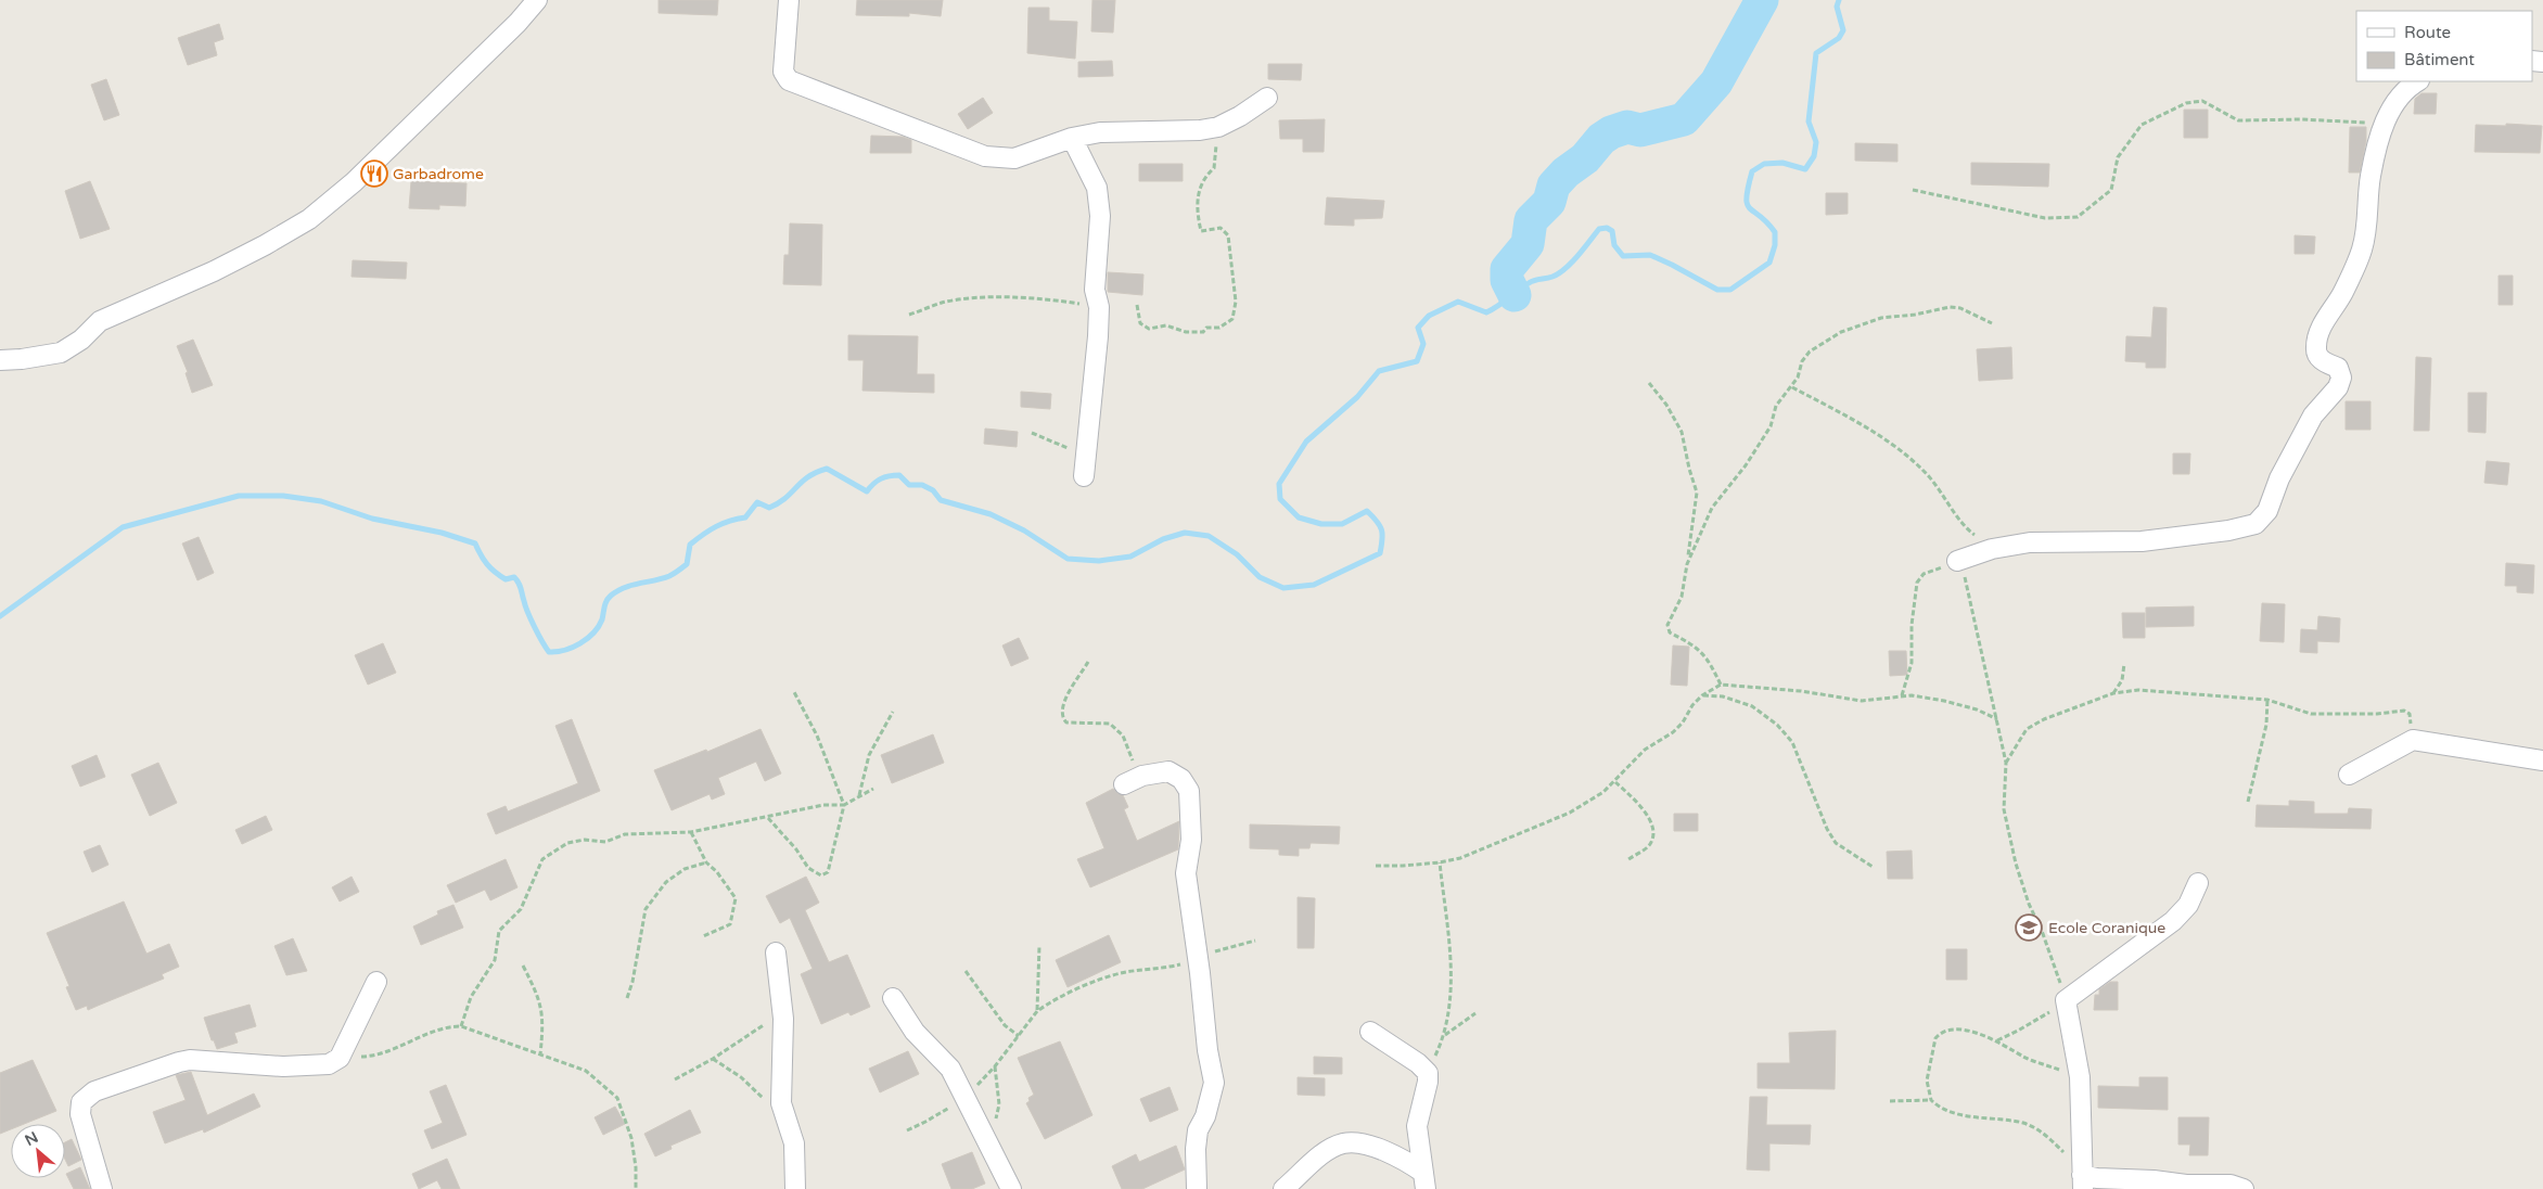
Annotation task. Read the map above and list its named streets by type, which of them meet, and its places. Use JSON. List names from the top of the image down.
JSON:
{
  "places": {
    "restaurant": ["Garbadrome"],
    "school or university": ["Ecole Coranique"]
  },
  "legend": ["Route", "Bâtiment"],
  "north": "top left"
}
